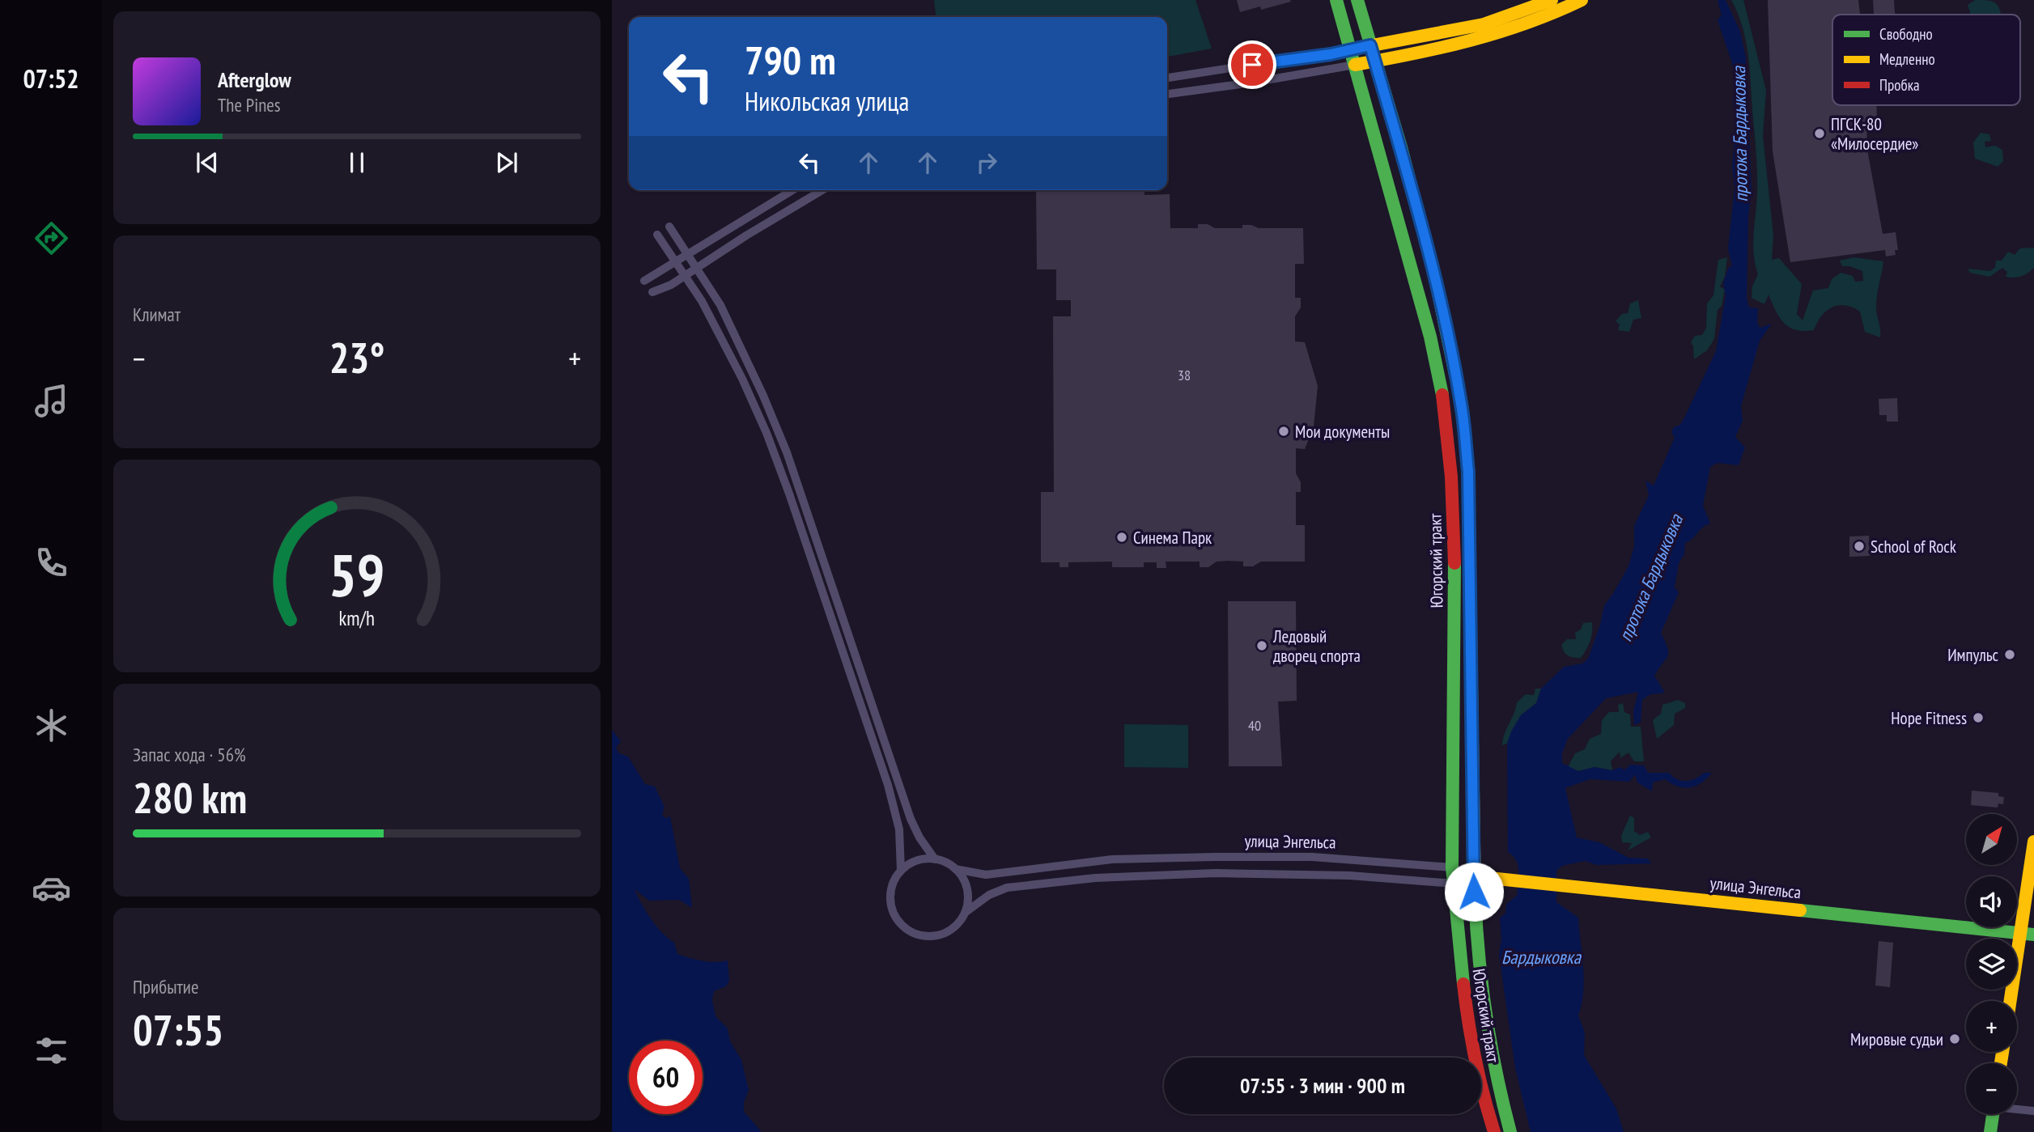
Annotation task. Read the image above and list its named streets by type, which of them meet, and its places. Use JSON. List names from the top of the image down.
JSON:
{
  "streets": {
    "main road": ["Югорский тракт", "улица Энгельса"]
  },
  "crossings": [
    ["Югорский тракт", "улица Энгельса"]
  ],
  "water": ["протока Бардыковка", "Бардыковка"],
  "places": [
    "ПГСК-80 «Милосердие»",
    "Мои документы",
    "Синема Парк",
    "School of Rock",
    "Ледовый дворец спорта",
    "Импульс",
    "Hope Fitness",
    "Мировые судьи"
  ],
  "house_numbers": ["38", "40"],
  "legend": ["Свободно", "Медленно", "Пробка"],
  "north": "top right",
  "page": {
    "tabs": "07:52",
    "turn": ["790 m", "Никольская улица"],
    "song": ["Afterglow", "The Pines"],
    "tile": [
      "Климат",
      ["Запас хода · 56%", "280 km"],
      ["Прибытие", "07:55"]
    ],
    "heat": ["−", "23°", "+"],
    "map_buttons": ["+", "−"],
    "limit": "60",
    "trip": "07:55 · 3 мин · 900 m",
    "gauge": ["59", "km/h"]
  }
}
